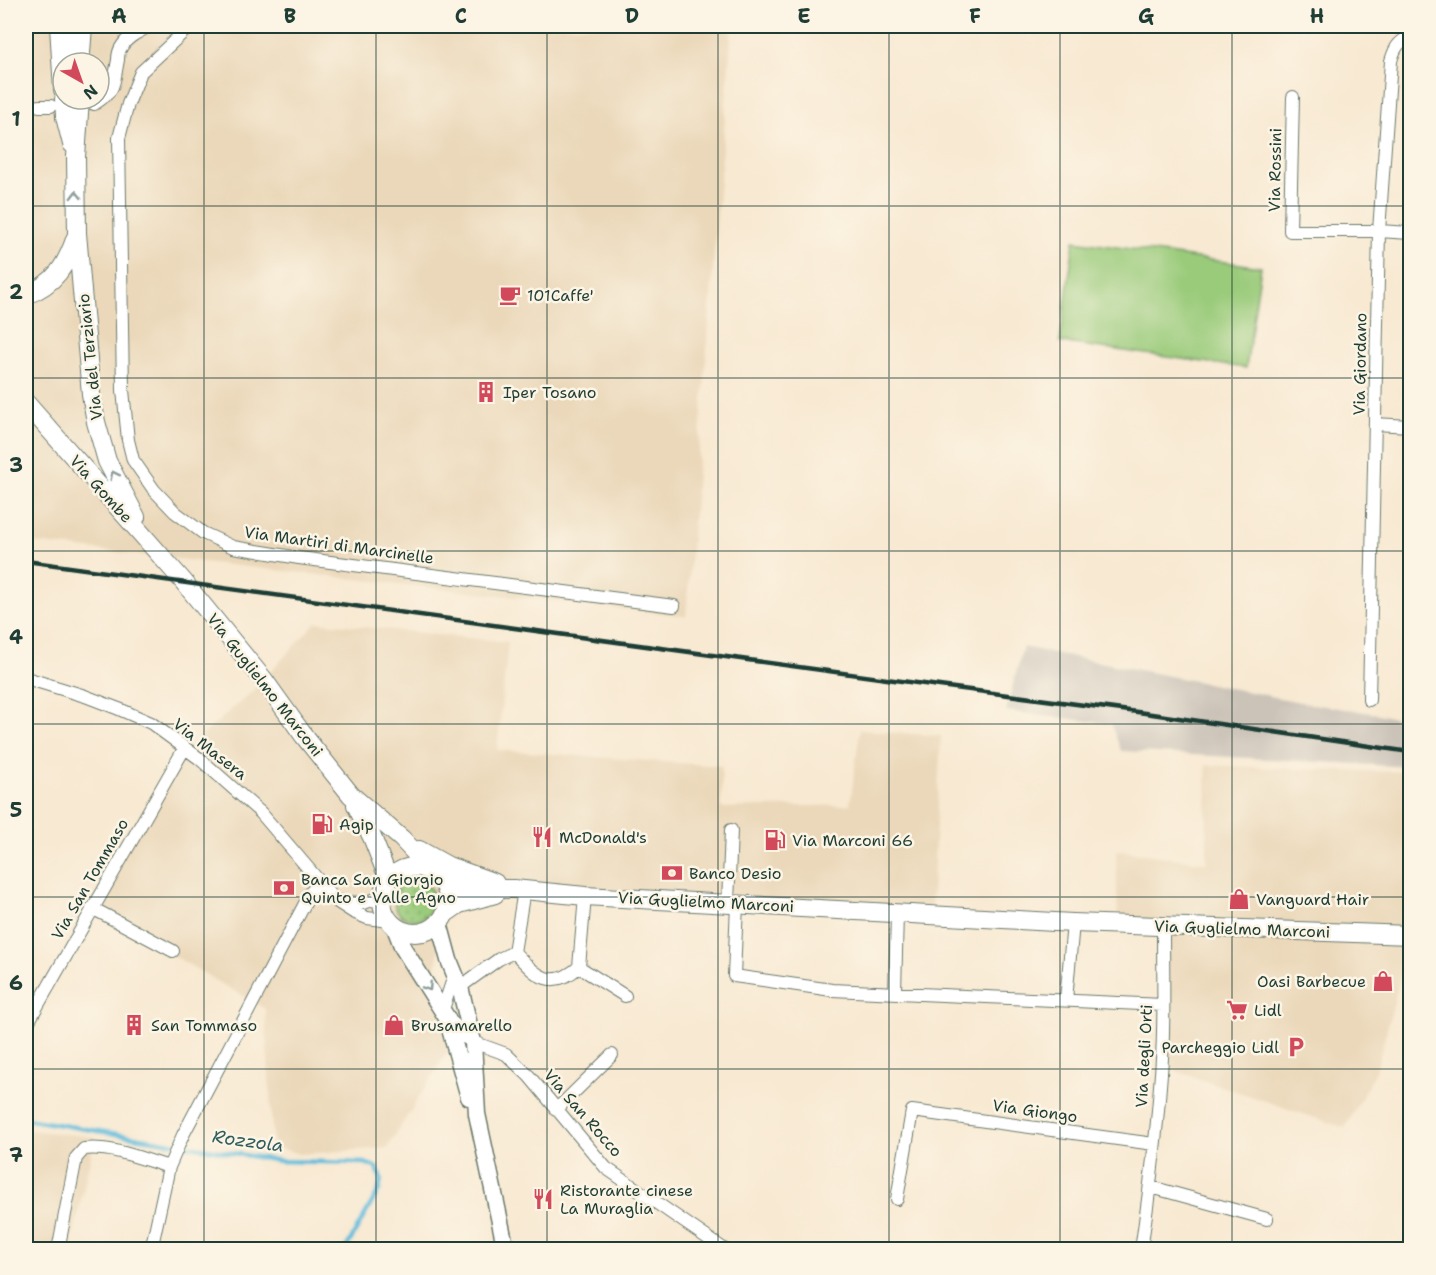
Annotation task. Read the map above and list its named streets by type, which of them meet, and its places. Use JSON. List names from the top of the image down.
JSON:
{
  "streets": {
    "main road": ["Via del Terziario", "Via Gombe", "Via Guglielmo Marconi"],
    "street": [
      "Via Rossini",
      "Via Giordano",
      "Via Martiri di Marcinelle",
      "Via Masera",
      "Via San Tommaso",
      "Via degli Orti",
      "Via Giongo",
      "Via San Rocco"
    ]
  },
  "crossings": [
    ["Via Rossini", "Via Giordano"],
    ["Via del Terziario", "Via Gombe"],
    ["Via Gombe", "Via Guglielmo Marconi"],
    ["Via Guglielmo Marconi", "Via Masera"],
    ["Via Guglielmo Marconi", "Via degli Orti"],
    ["Via Masera", "Via San Tommaso"],
    ["Via degli Orti", "Via Giongo"]
  ],
  "one_way": ["Via del Terziario"],
  "water": ["Rozzola"],
  "places": {
    "cafe": ["101Caffe'"],
    "building": ["Iper Tosano", "San Tommaso"],
    "fuel station": ["Agip", "Via Marconi 66"],
    "restaurant": ["McDonald's", "Ristorante cinese La Muraglia"],
    "bank": ["Banco Desio", "Banca San Giorgio Quinto e Valle Agno"],
    "shop": ["Vanguard Hair", "Oasi Barbecue", "Brusamarello"],
    "supermarket": ["Lidl"],
    "parking": ["Parcheggio Lidl"]
  },
  "north": "bottom right",
  "grid": {
    "columns": [
      "A",
      "B",
      "C",
      "D",
      "E",
      "F",
      "G",
      "H"
    ],
    "rows": [
      "1",
      "2",
      "3",
      "4",
      "5",
      "6",
      "7"
    ]
  }
}
